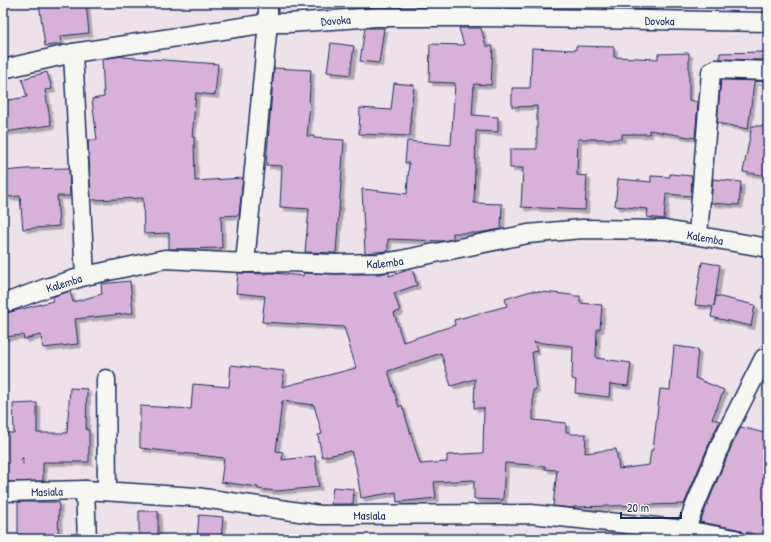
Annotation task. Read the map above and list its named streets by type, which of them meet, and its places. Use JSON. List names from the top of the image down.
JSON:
{
  "streets": {
    "street": ["Dovoka", "Kalemba", "Masiala"]
  },
  "house_numbers": ["1"],
  "scale_bar": "20 m"
}
